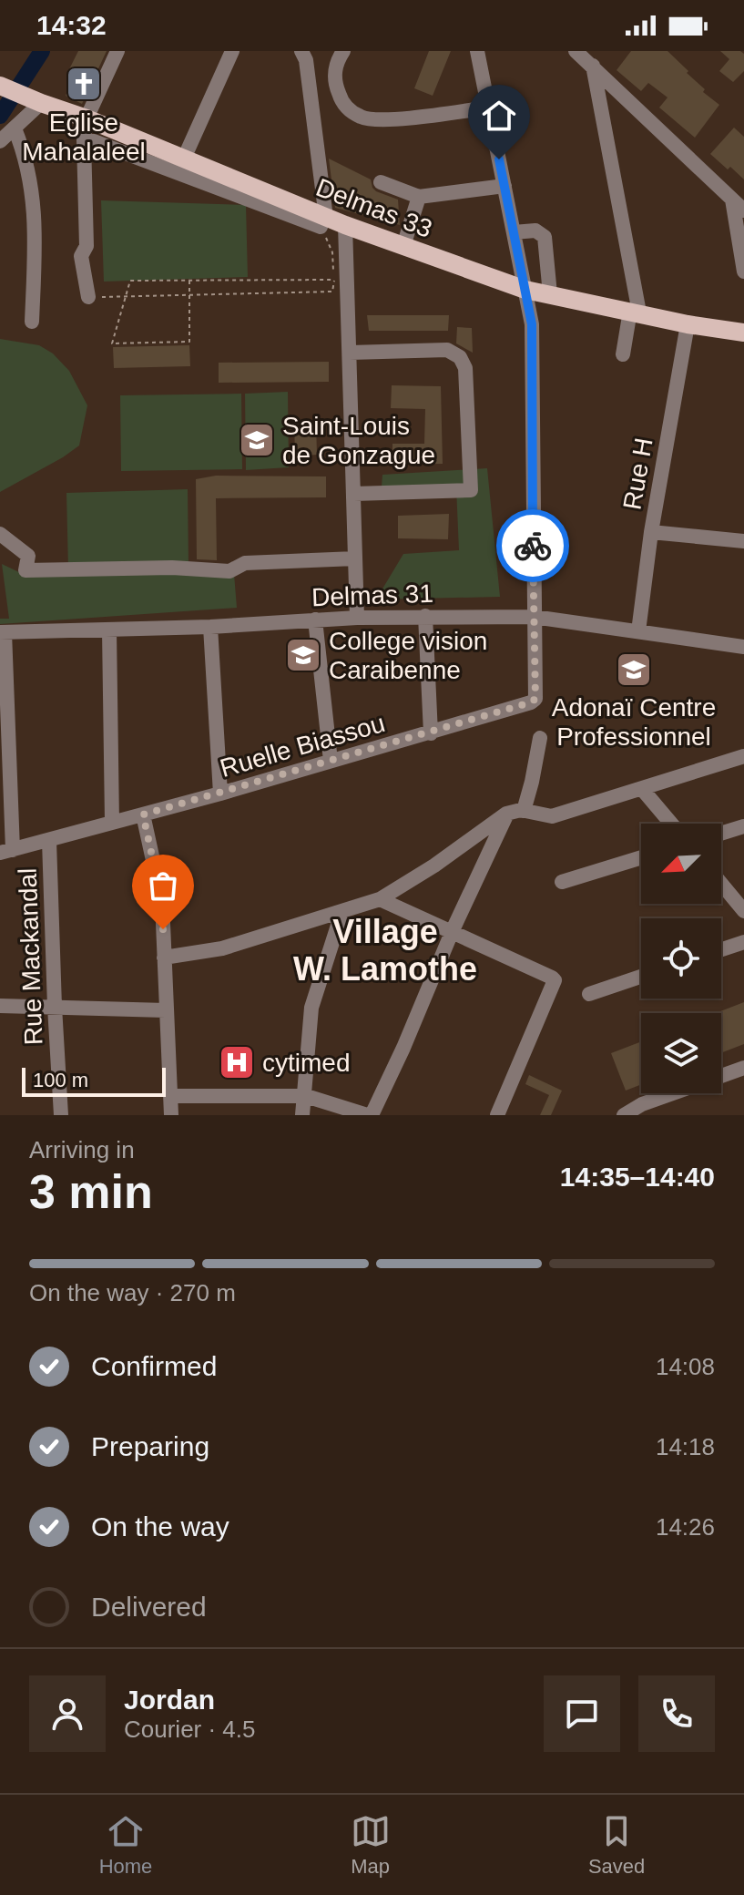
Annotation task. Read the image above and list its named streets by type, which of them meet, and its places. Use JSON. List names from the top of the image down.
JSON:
{
  "streets": {
    "main road": ["Delmas 33"],
    "street": [
      "Rue H",
      "Delmas 31",
      "Ruelle Biassou",
      "Rue Mackandal"
    ]
  },
  "crossings": [
    ["Delmas 33", "Rue H"],
    ["Rue H", "Delmas 31"],
    ["Delmas 31", "Ruelle Biassou"],
    ["Ruelle Biassou", "Rue Mackandal"]
  ],
  "districts": ["Village W. Lamothe"],
  "places": {
    "church": ["Eglise Mahalaleel"],
    "school or university": ["Saint-Louis de Gonzague", "College vision Caraibenne", "Adonaï Centre Professionnel"],
    "hospital": ["cytimed"]
  },
  "scale_bar": "100 m",
  "north": "bottom left",
  "page": {
    "status": "14:32",
    "scale": "100 m",
    "heading": ["3 min", "Arriving in", "14:35–14:40"],
    "panel": ["Jordan", "Courier · 4.5"],
    "bar": "On the way · 270 m",
    "list": [
      ["Confirmed", "14:08"],
      ["Preparing", "14:18"],
      ["On the way", "14:26"],
      "Delivered"
    ],
    "tabs": ["Home", "Map", "Saved"]
  }
}
